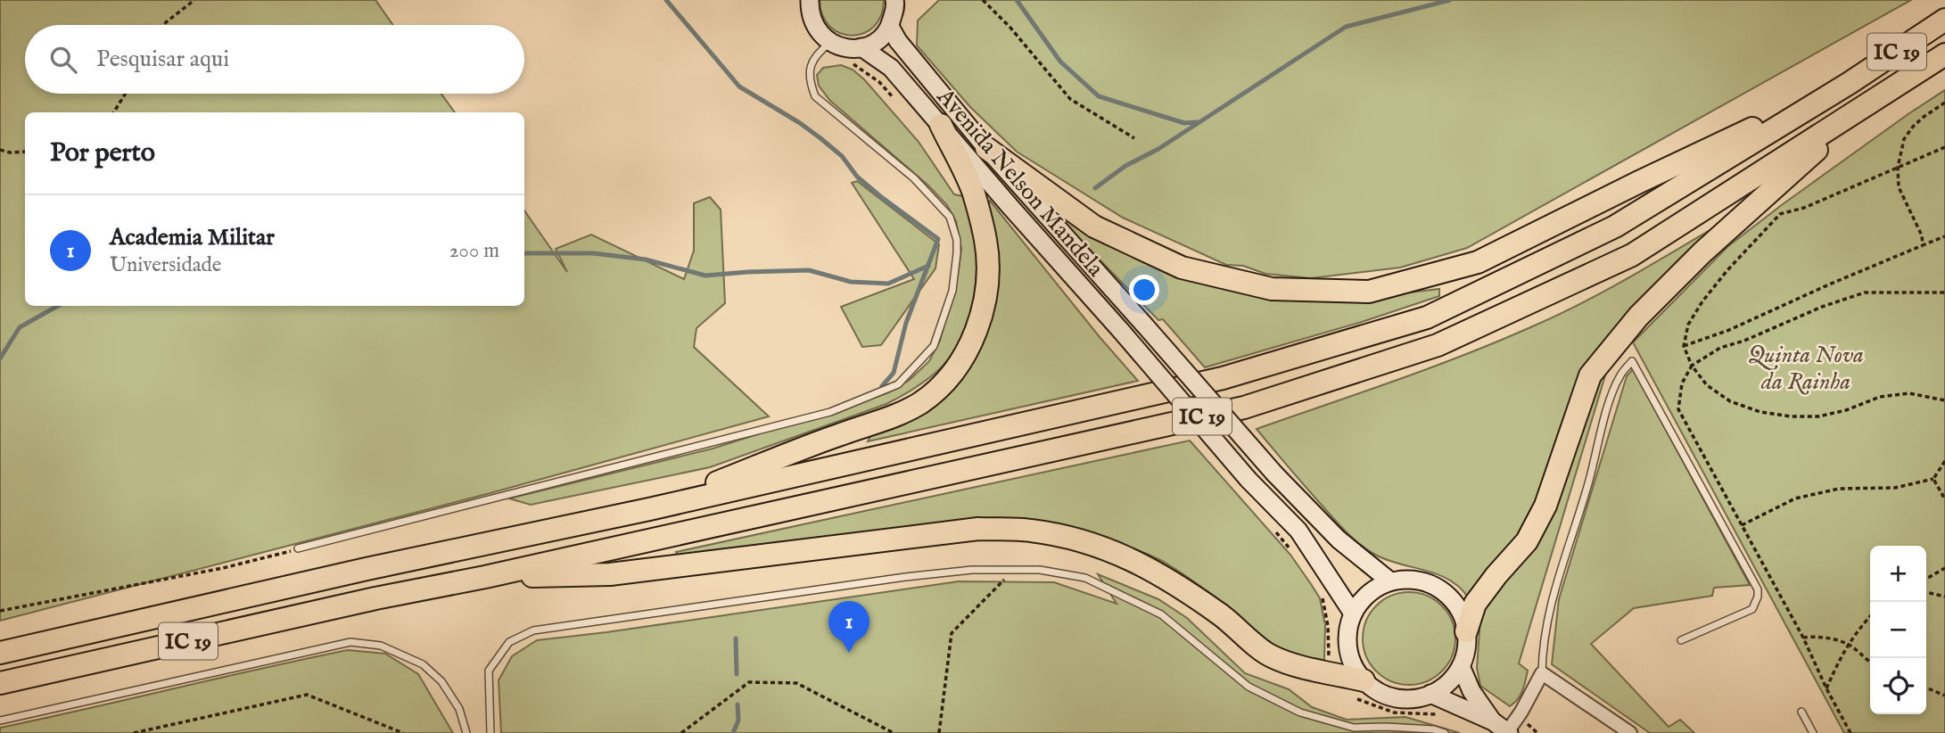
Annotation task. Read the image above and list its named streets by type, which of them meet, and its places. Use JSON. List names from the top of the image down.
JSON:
{
  "streets": {
    "highway": ["IC 19"],
    "main road": ["Avenida Nelson Mandela"]
  },
  "parks": ["Quinta Nova da Rainha"],
  "page": {
    "search": "Pesquisar aqui",
    "heading": "Por perto",
    "list": [
      {
        "mark": "1",
        "name": "Academia Militar",
        "note": "Universidade",
        "value": "200 m"
      }
    ],
    "map_buttons": ["+", "−"],
    "pins": "1"
  }
}
